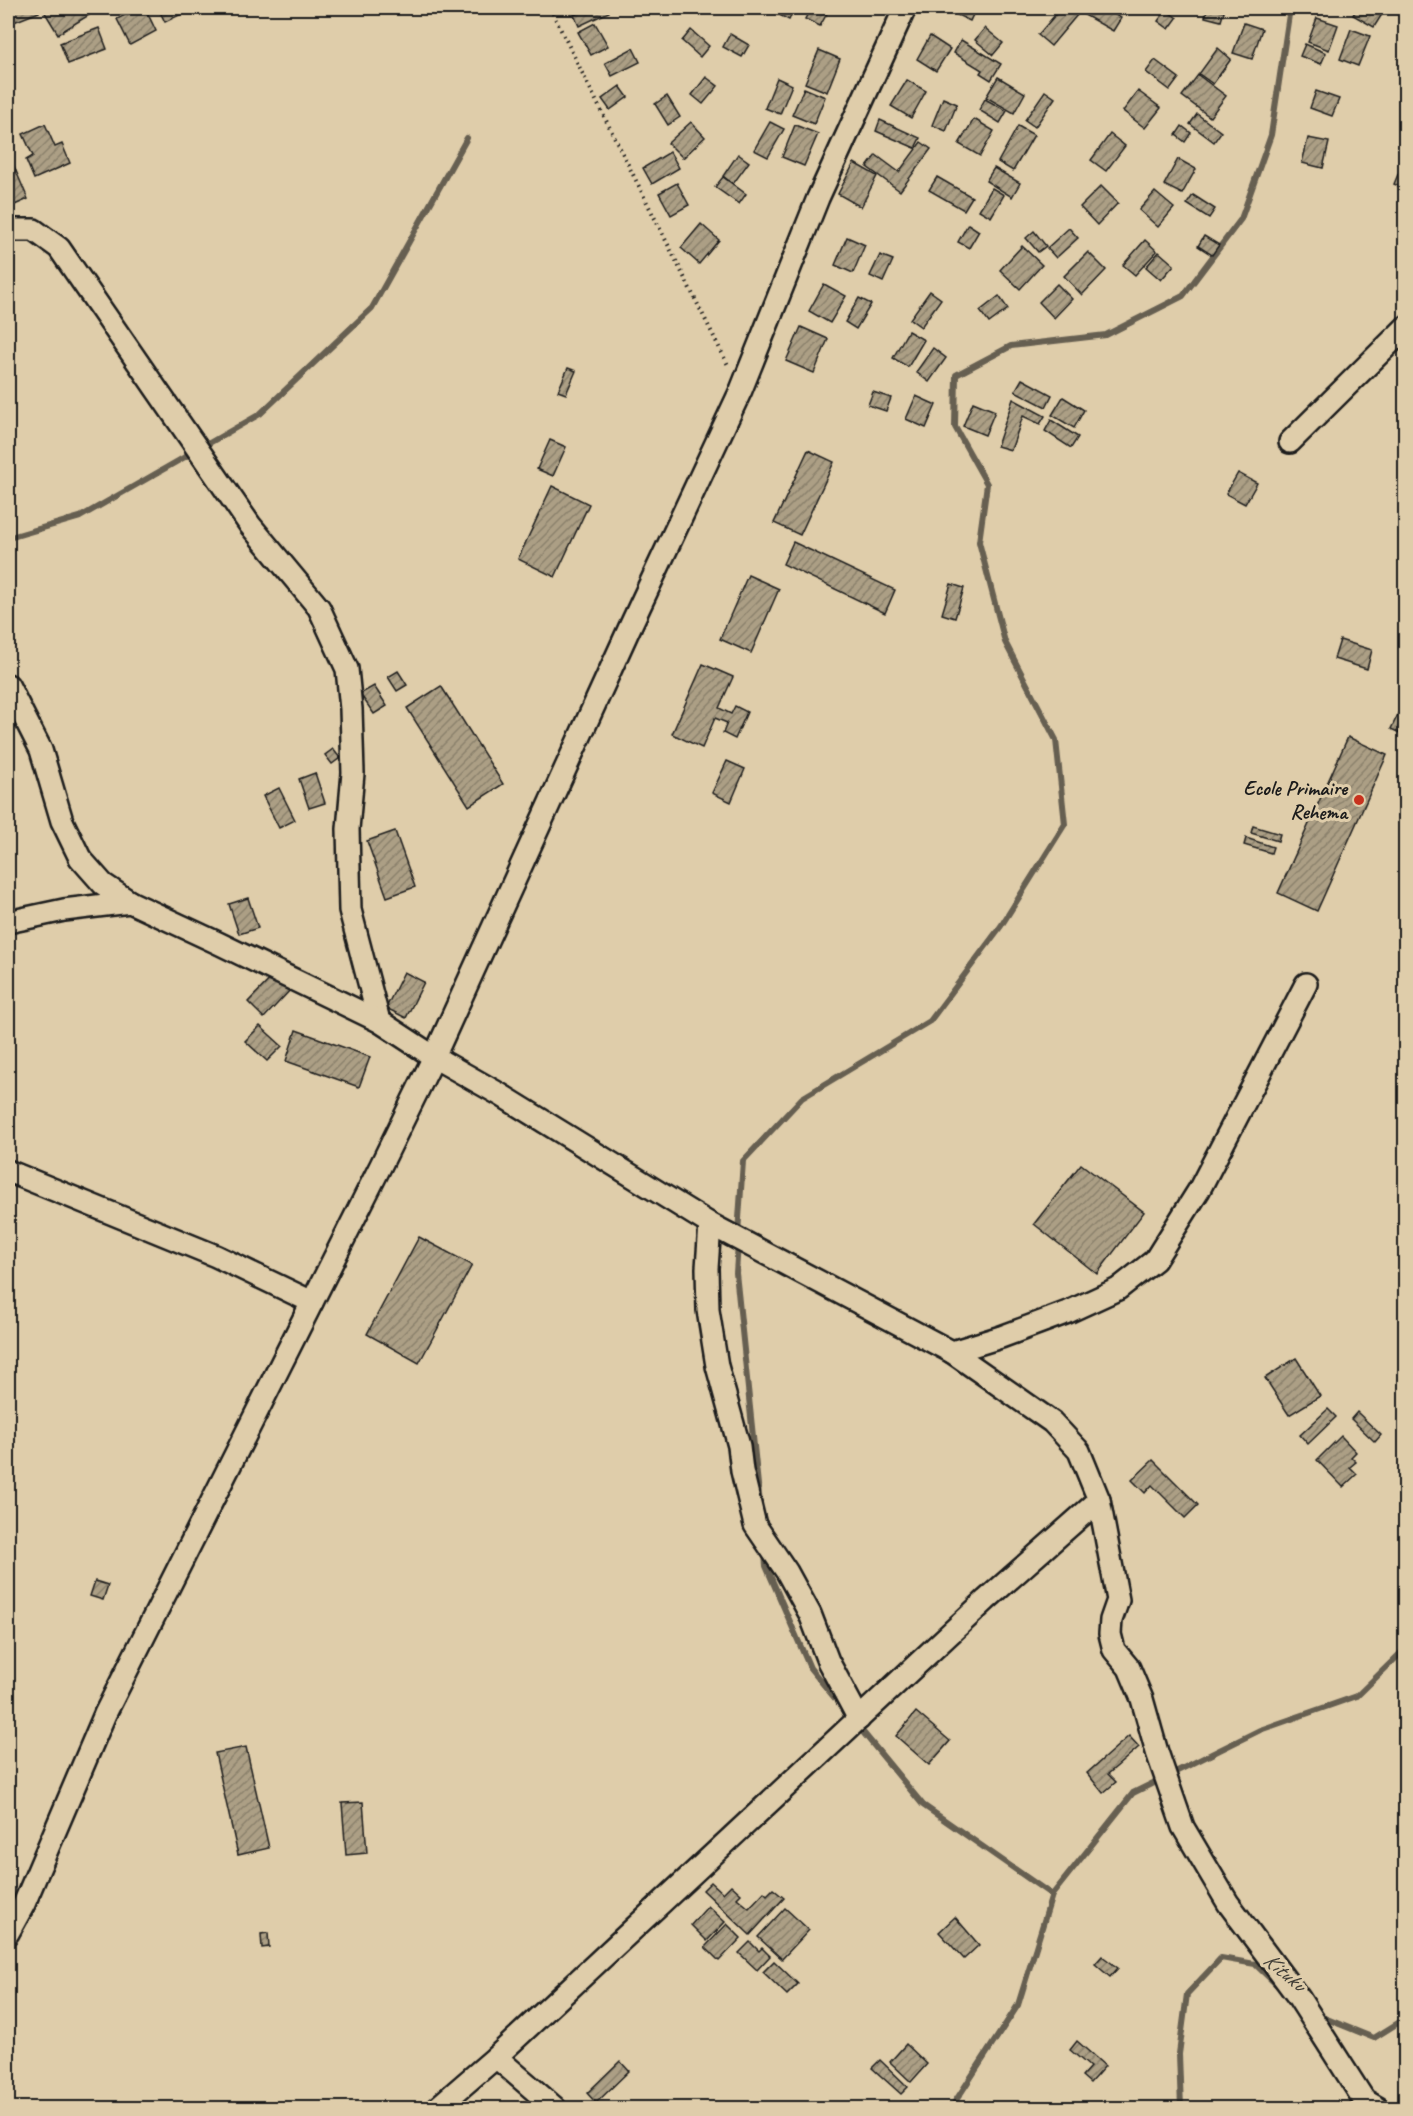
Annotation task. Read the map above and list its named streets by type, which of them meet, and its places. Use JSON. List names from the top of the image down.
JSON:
{
  "water": ["Kituku"],
  "places": ["Ecole Primaire Rehema"]
}
